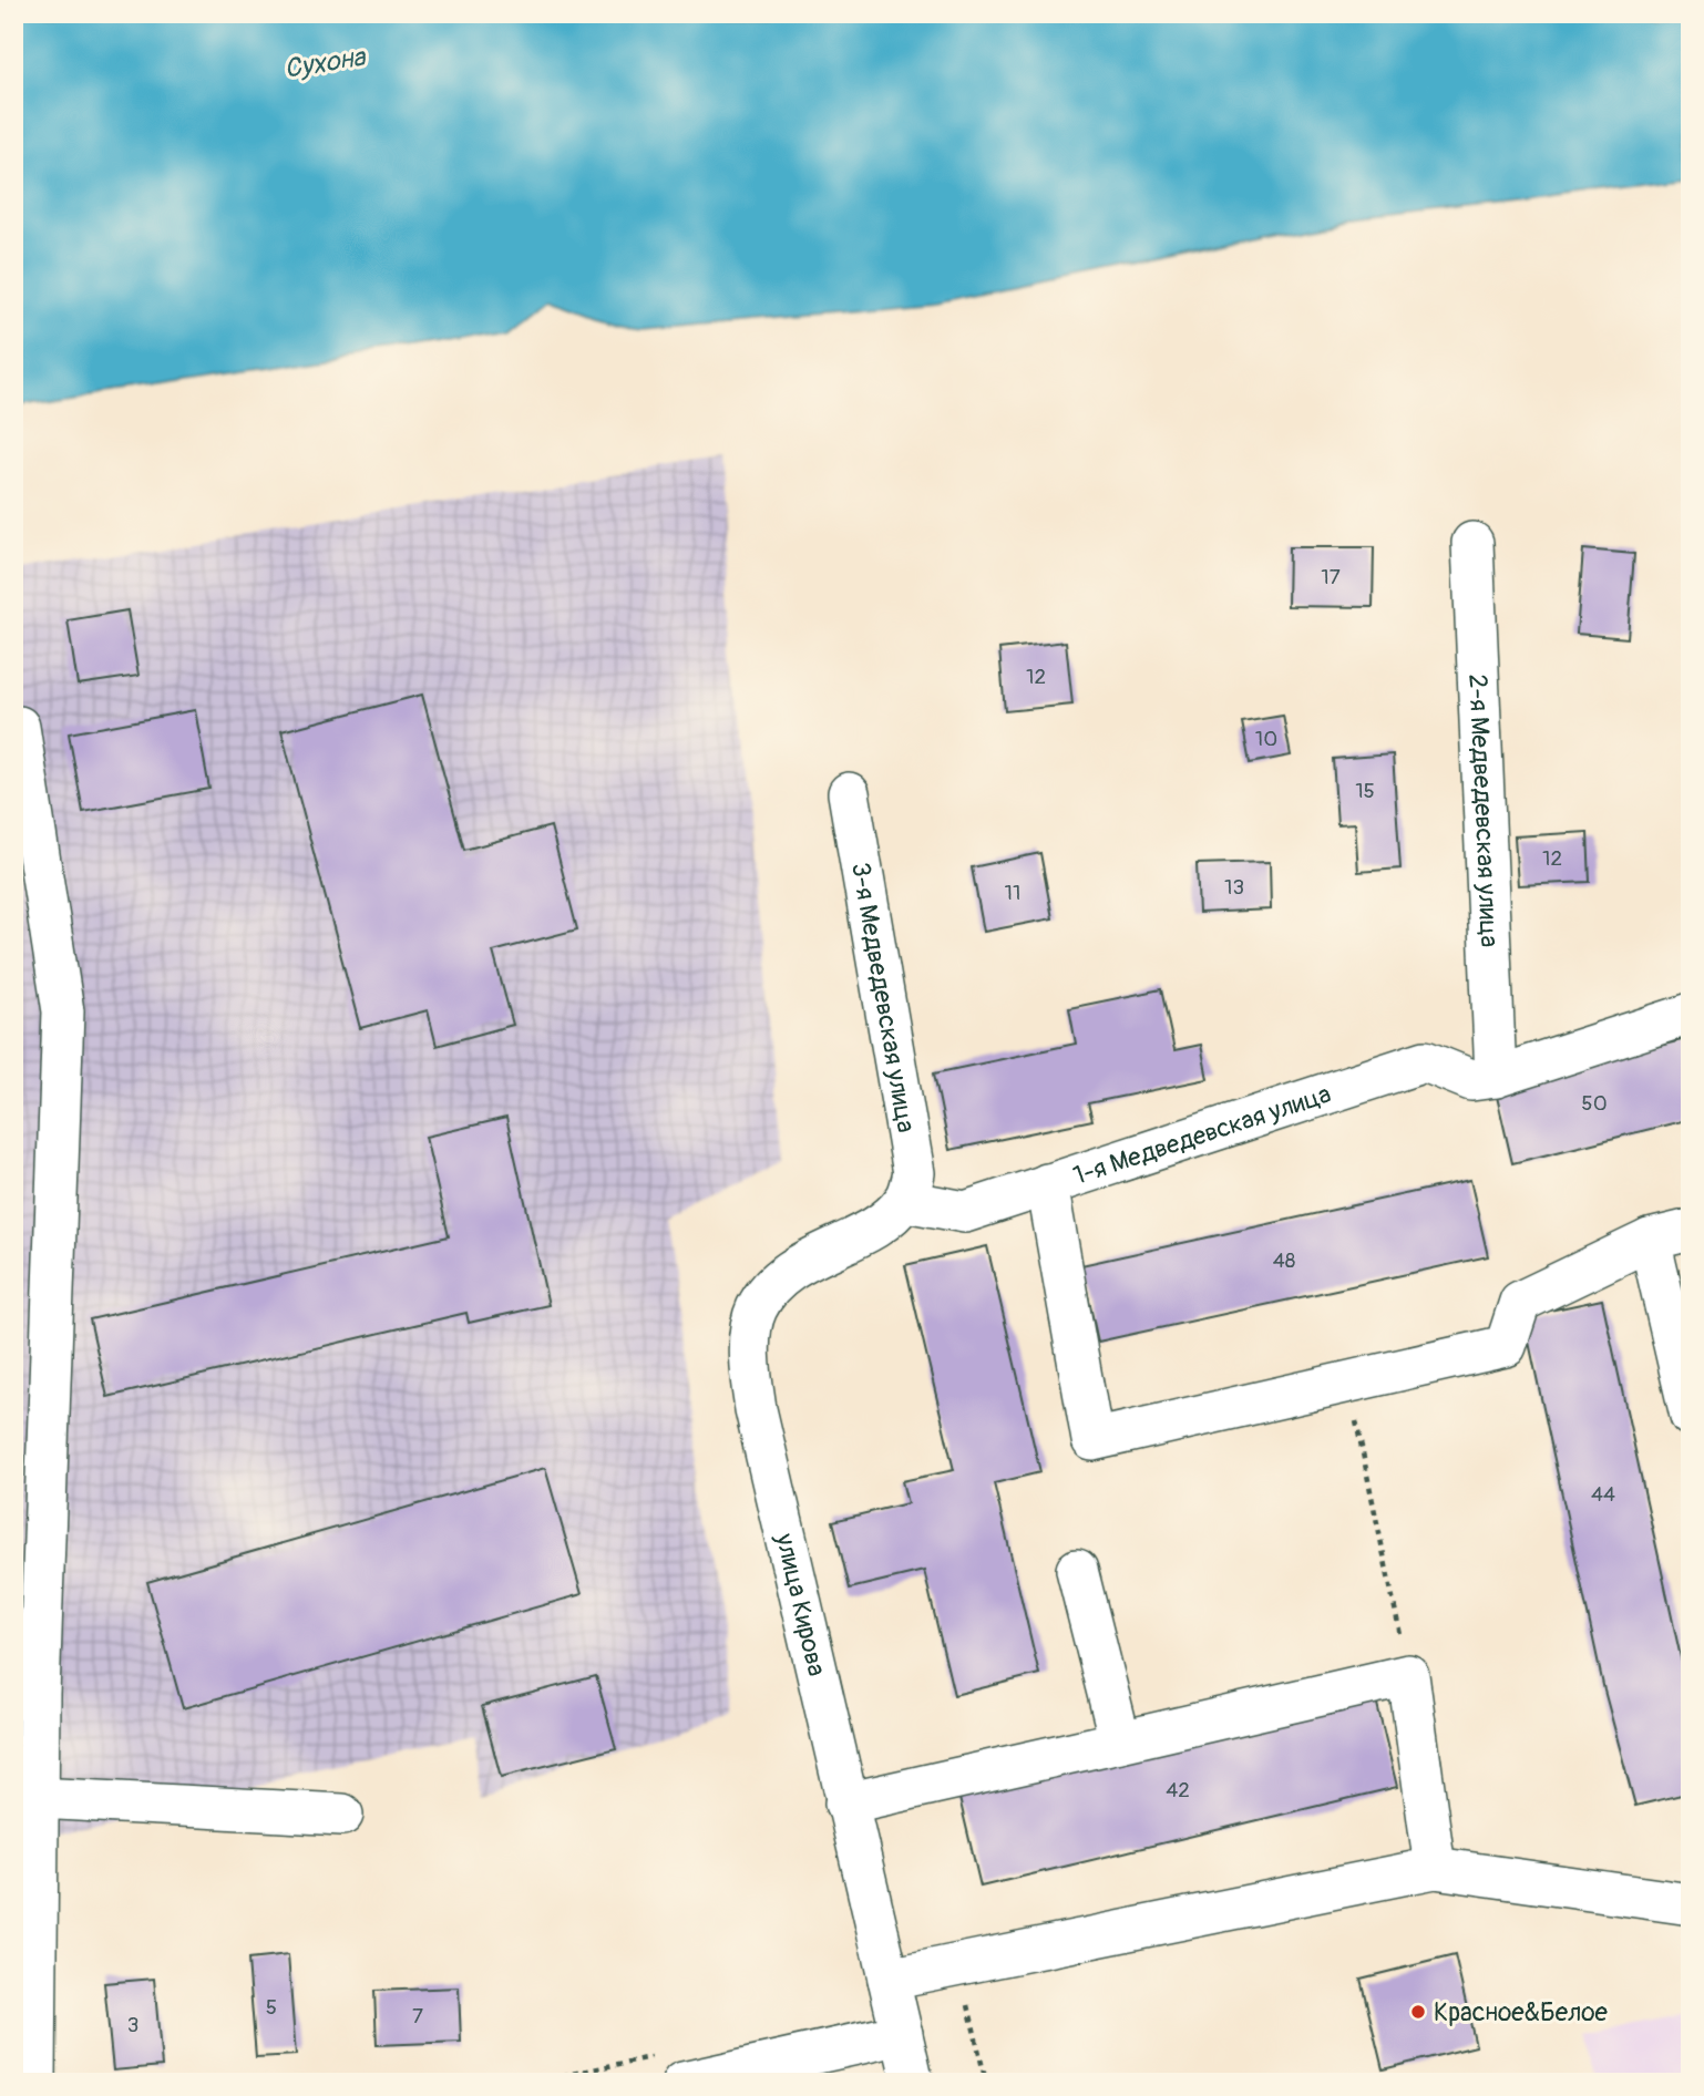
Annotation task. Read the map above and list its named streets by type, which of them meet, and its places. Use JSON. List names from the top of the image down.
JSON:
{
  "streets": {
    "street": [
      "2-я Медведевская улица",
      "3-я Медведевская улица",
      "1-я Медведевская улица",
      "улица Кирова"
    ]
  },
  "crossings": [
    ["2-я Медведевская улица", "1-я Медведевская улица"],
    ["3-я Медведевская улица", "1-я Медведевская улица"],
    ["3-я Медведевская улица", "улица Кирова"],
    ["1-я Медведевская улица", "улица Кирова"]
  ],
  "water": ["Сухона"],
  "places": ["Красное&Белое"],
  "house_numbers": [
    "17",
    "12",
    "10",
    "15",
    "12",
    "13",
    "11",
    "50",
    "48",
    "44",
    "42",
    "5",
    "7",
    "3"
  ]
}
